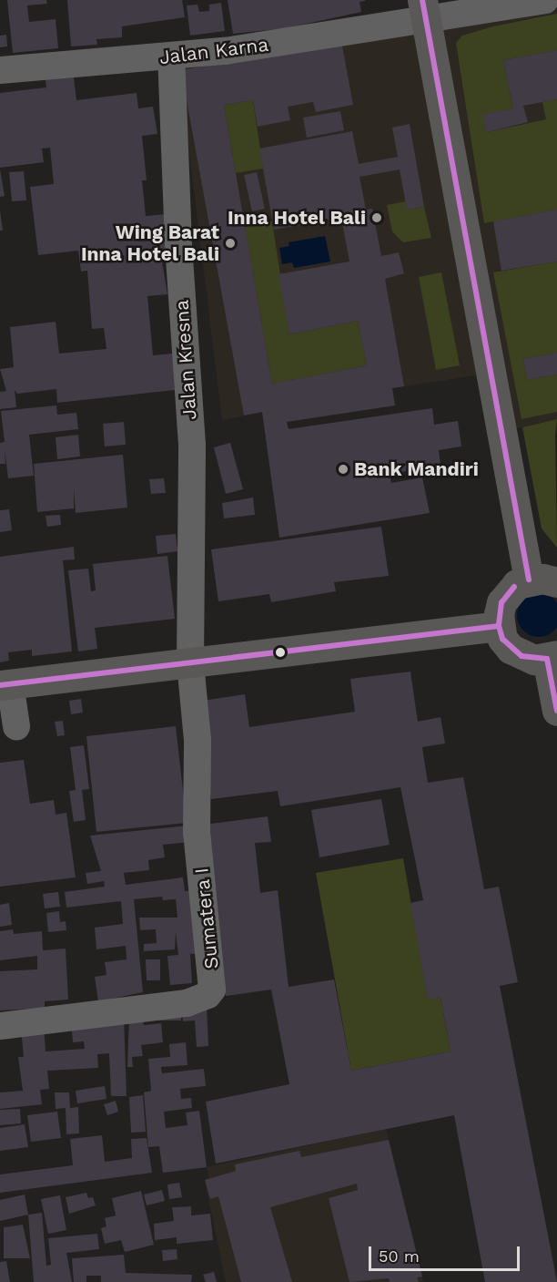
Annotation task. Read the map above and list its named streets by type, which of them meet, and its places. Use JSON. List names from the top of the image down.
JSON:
{
  "streets": {
    "street": ["Jalan Karna", "Jalan Kresna", "Sumatera I"]
  },
  "crossings": [
    ["Jalan Karna", "Jalan Kresna"],
    ["Jalan Kresna", "Sumatera I"]
  ],
  "places": ["Inna Hotel Bali", "Wing Barat Inna Hotel Bali", "Bank Mandiri"],
  "scale_bar": "50 m"
}
